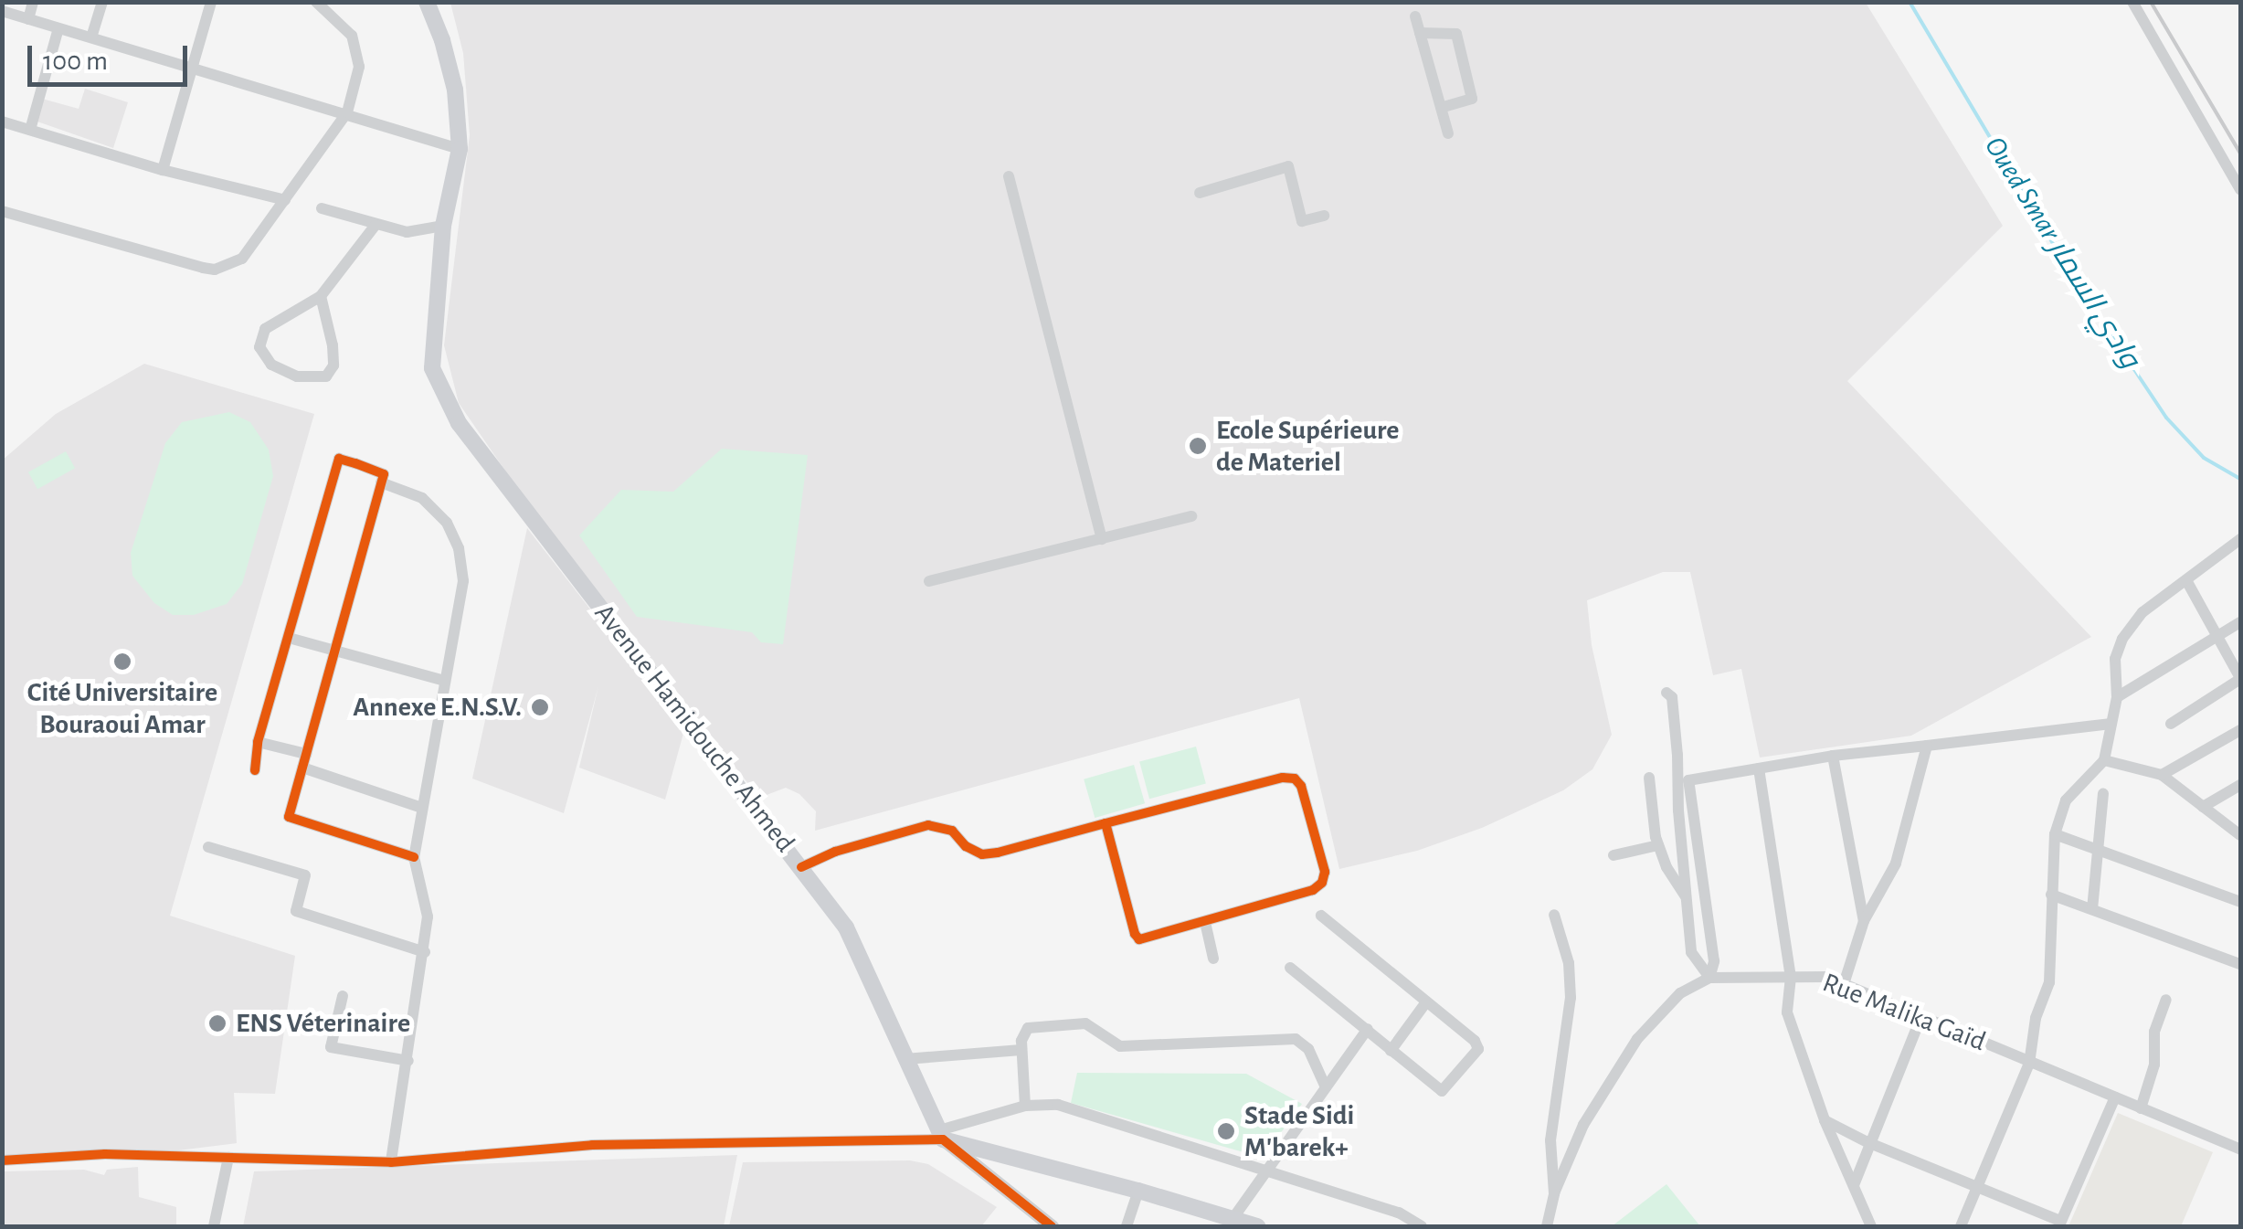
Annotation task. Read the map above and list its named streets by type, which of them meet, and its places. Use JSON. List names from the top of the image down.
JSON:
{
  "streets": {
    "main road": ["Avenue Hamidouche Ahmed"],
    "street": ["Rue Malika Gaïd"]
  },
  "water": ["Oued Smar وادي السمار"],
  "places": [
    "Ecole Supérieure de Materiel",
    "Cité Universitaire Bouraoui Amar",
    "Annexe E.N.S.V.",
    "ENS Véterinaire",
    "Stade Sidi M'barek+"
  ],
  "scale_bar": "100 m"
}
